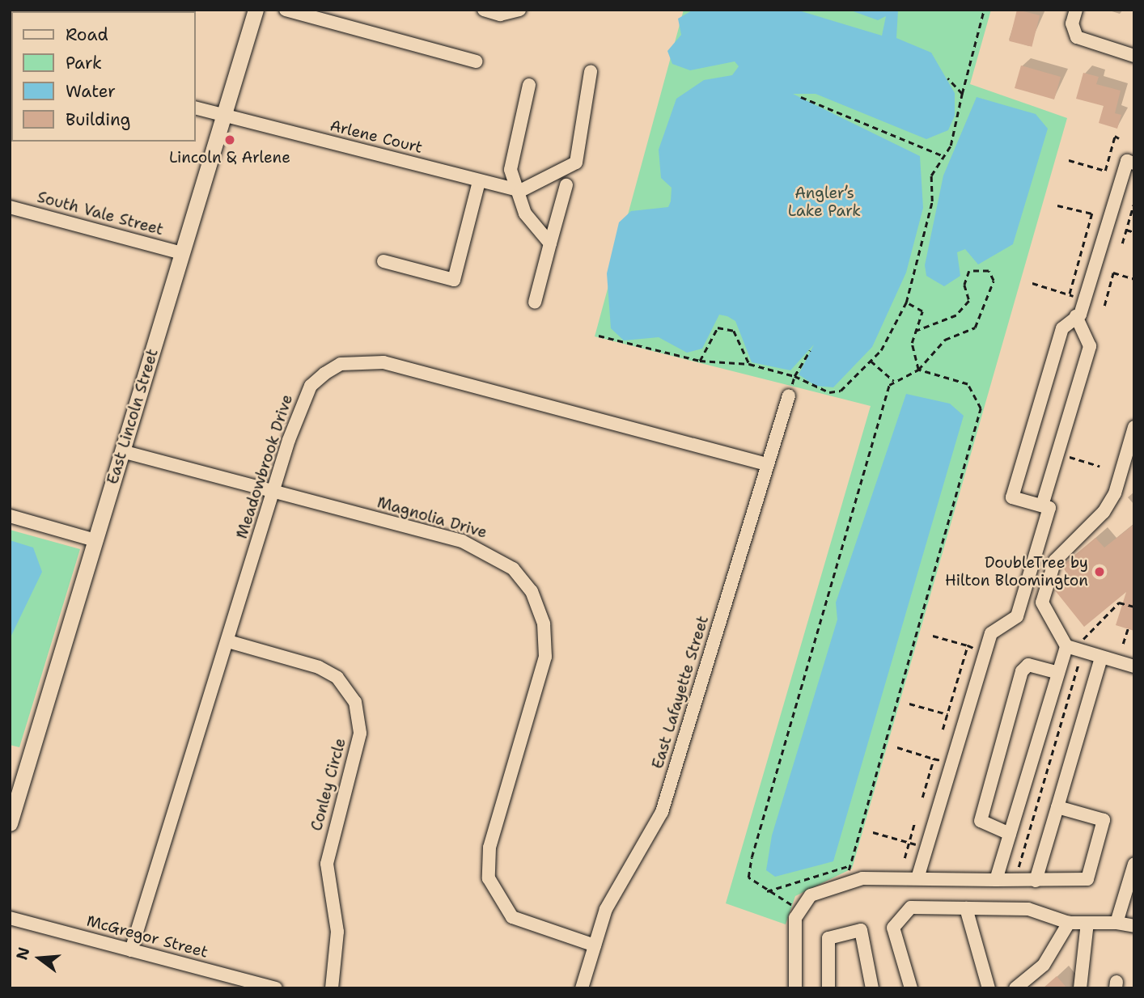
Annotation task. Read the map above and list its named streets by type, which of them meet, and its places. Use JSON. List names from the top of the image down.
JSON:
{
  "streets": {
    "main road": ["East Lincoln Street"],
    "street": [
      "Arlene Court",
      "South Vale Street",
      "Meadowbrook Drive",
      "Magnolia Drive",
      "East Lafayette Street",
      "Conley Circle",
      "McGregor Street"
    ]
  },
  "crossings": [
    ["Arlene Court", "East Lincoln Street"],
    ["South Vale Street", "East Lincoln Street"],
    ["East Lincoln Street", "Magnolia Drive"],
    ["Meadowbrook Drive", "Magnolia Drive"],
    ["Meadowbrook Drive", "East Lafayette Street"],
    ["Meadowbrook Drive", "Conley Circle"],
    ["Meadowbrook Drive", "McGregor Street"],
    ["Magnolia Drive", "East Lafayette Street"]
  ],
  "parks": ["Angler’s Lake Park"],
  "places": ["Lincoln & Arlene", "DoubleTree by Hilton Bloomington"],
  "legend": [
    "Road",
    "Park",
    "Water",
    "Building"
  ],
  "north": "left"
}
